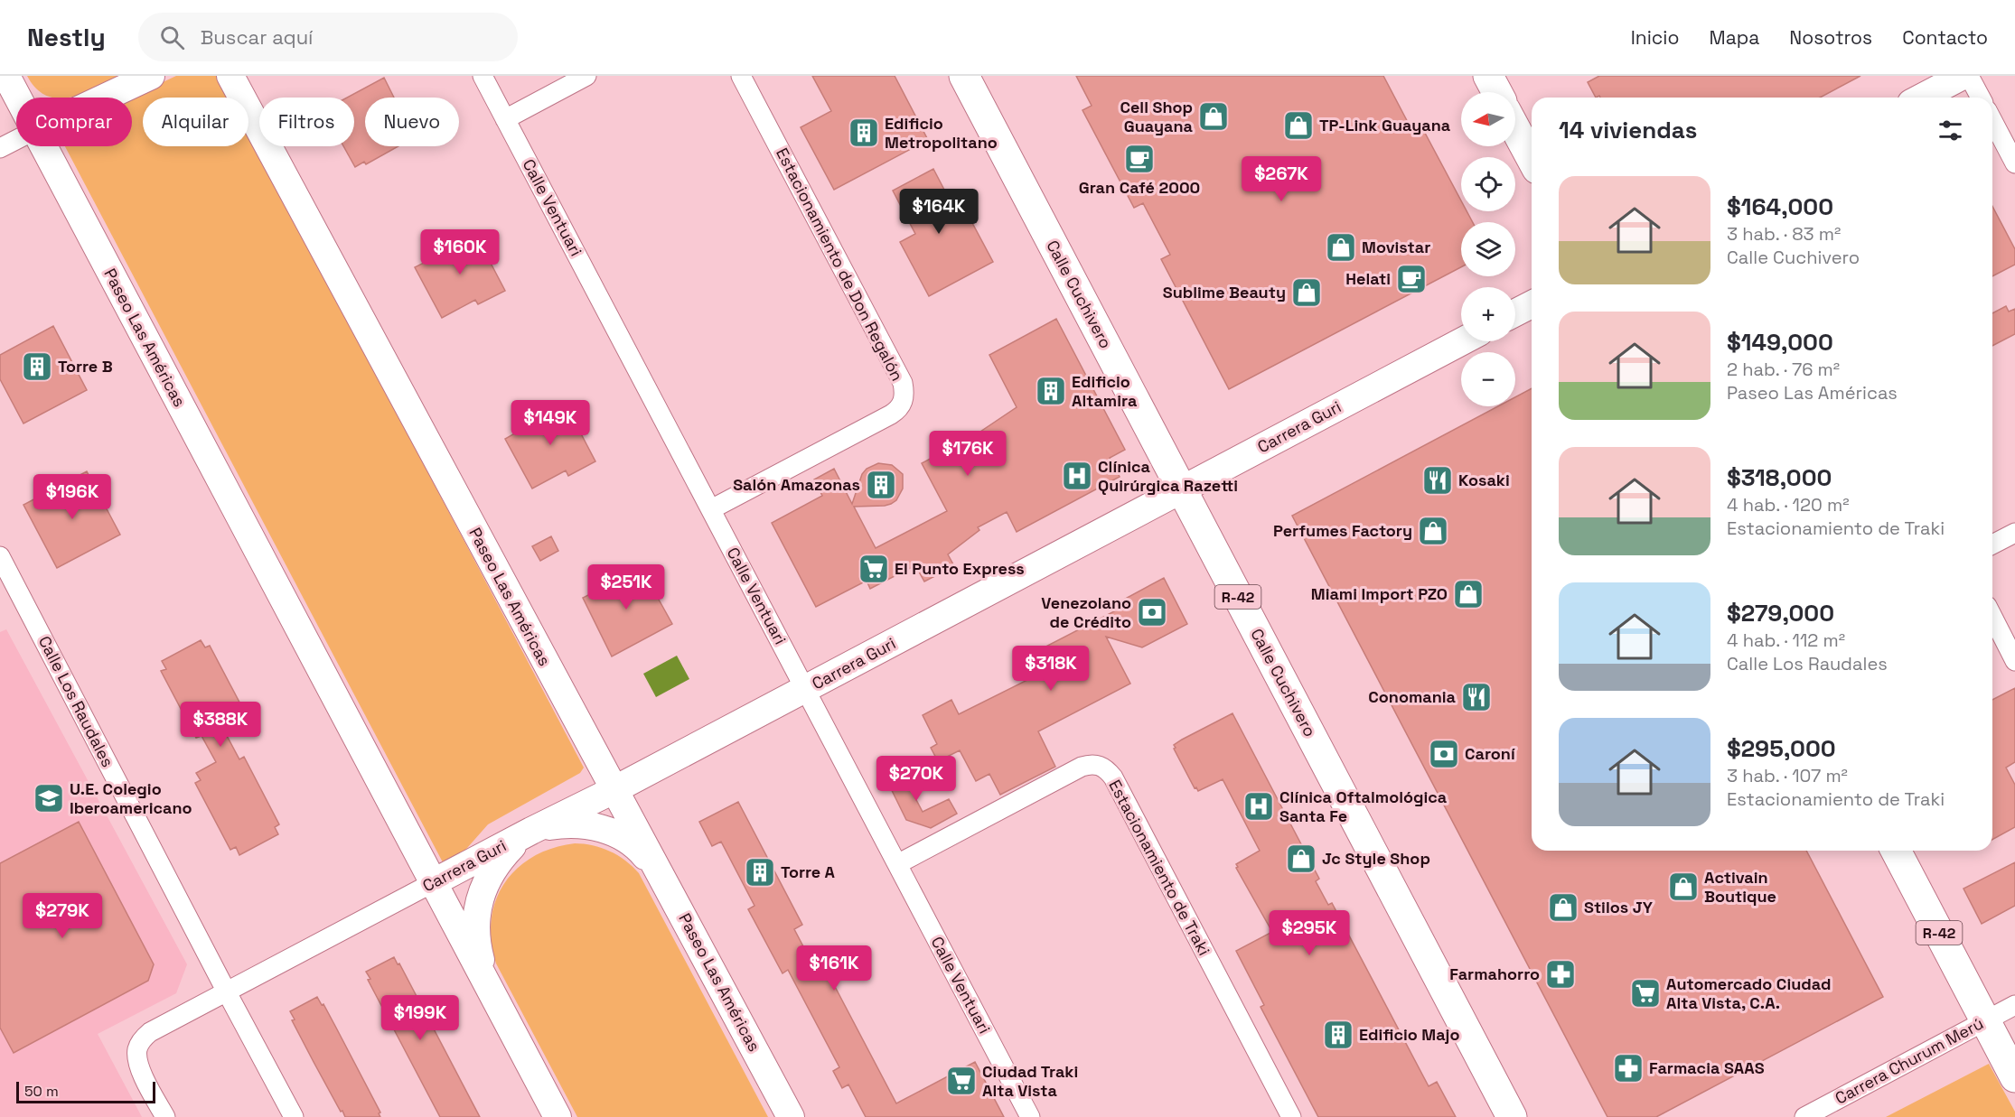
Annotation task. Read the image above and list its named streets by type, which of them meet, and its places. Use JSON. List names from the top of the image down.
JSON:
{
  "streets": {
    "main road": [
      "Calle Cuchivero",
      "Paseo Las Américas",
      "Carrera Guri",
      "R-42"
    ],
    "street": [
      "Calle Ventuari",
      "Estacionamiento de Don Regalón",
      "Calle Los Raudales",
      "Estacionamiento de Traki",
      "Carrera Churum Merú"
    ]
  },
  "crossings": [
    ["Calle Ventuari", "Estacionamiento de Don Regalón"],
    ["Calle Ventuari", "Carrera Guri"],
    ["Calle Ventuari", "Estacionamiento de Traki"],
    ["Calle Cuchivero", "Carrera Guri"],
    ["Paseo Las Américas", "Carrera Guri"],
    ["Carrera Guri", "Calle Los Raudales"],
    ["R-42", "Carrera Churum Merú"]
  ],
  "places": {
    "shop": [
      "Cell Shop Guayana",
      "TP-Link Guayana",
      "Movistar",
      "Sublime Beauty",
      "Perfumes Factory",
      "Miami Import PZO",
      "Jc Style Shop",
      "Activain Boutique",
      "Stilos JY"
    ],
    "building": [
      "Edificio Metropolitano",
      "Torre B",
      "Edificio Altamira",
      "Salón Amazonas",
      "Torre A",
      "Edificio Majo"
    ],
    "cafe": ["Gran Café 2000", "Helati"],
    "hospital": ["Clínica Quirúrgica Razetti", "Clínica Oftalmológica Santa Fe"],
    "restaurant": ["Kosaki", "Conomania"],
    "supermarket": ["El Punto Express", "Automercado Ciudad Alta Vista, C.A.", "Ciudad Traki Alta Vista"],
    "bank": ["Venezolano de Crédito", "Caroní"],
    "school or university": ["U.E. Colegio Iberoamericano"],
    "pharmacy": ["Farmahorro", "Farmacia SAAS"]
  },
  "scale_bar": "50 m",
  "north": "left",
  "page": {
    "header": "Nestly",
    "search": "Buscar aquí",
    "nav": [
      "Inicio",
      "Mapa",
      "Nosotros",
      "Contacto"
    ],
    "map_buttons": ["+", "−"],
    "chip": [
      "Comprar",
      "Alquilar",
      "Filtros",
      "Nuevo"
    ],
    "heading": "14 viviendas",
    "price": [
      "$267K",
      "$164K",
      "$160K",
      "$149K",
      "$176K",
      "$196K",
      "$251K",
      "$318K",
      "$388K",
      "$270K",
      "$279K",
      "$295K",
      "$161K",
      "$199K"
    ],
    "list": [
      {
        "name": "$164,000",
        "note": "3 hab. · 83 m² · Calle Cuchivero"
      },
      {
        "name": "$149,000",
        "note": "2 hab. · 76 m² · Paseo Las Américas"
      },
      {
        "name": "$318,000",
        "note": "4 hab. · 120 m² · Estacionamiento de Traki"
      },
      {
        "name": "$279,000",
        "note": "4 hab. · 112 m² · Calle Los Raudales"
      },
      {
        "name": "$295,000",
        "note": "3 hab. · 107 m² · Estacionamiento de Traki"
      }
    ],
    "scale": "50 m"
  }
}
